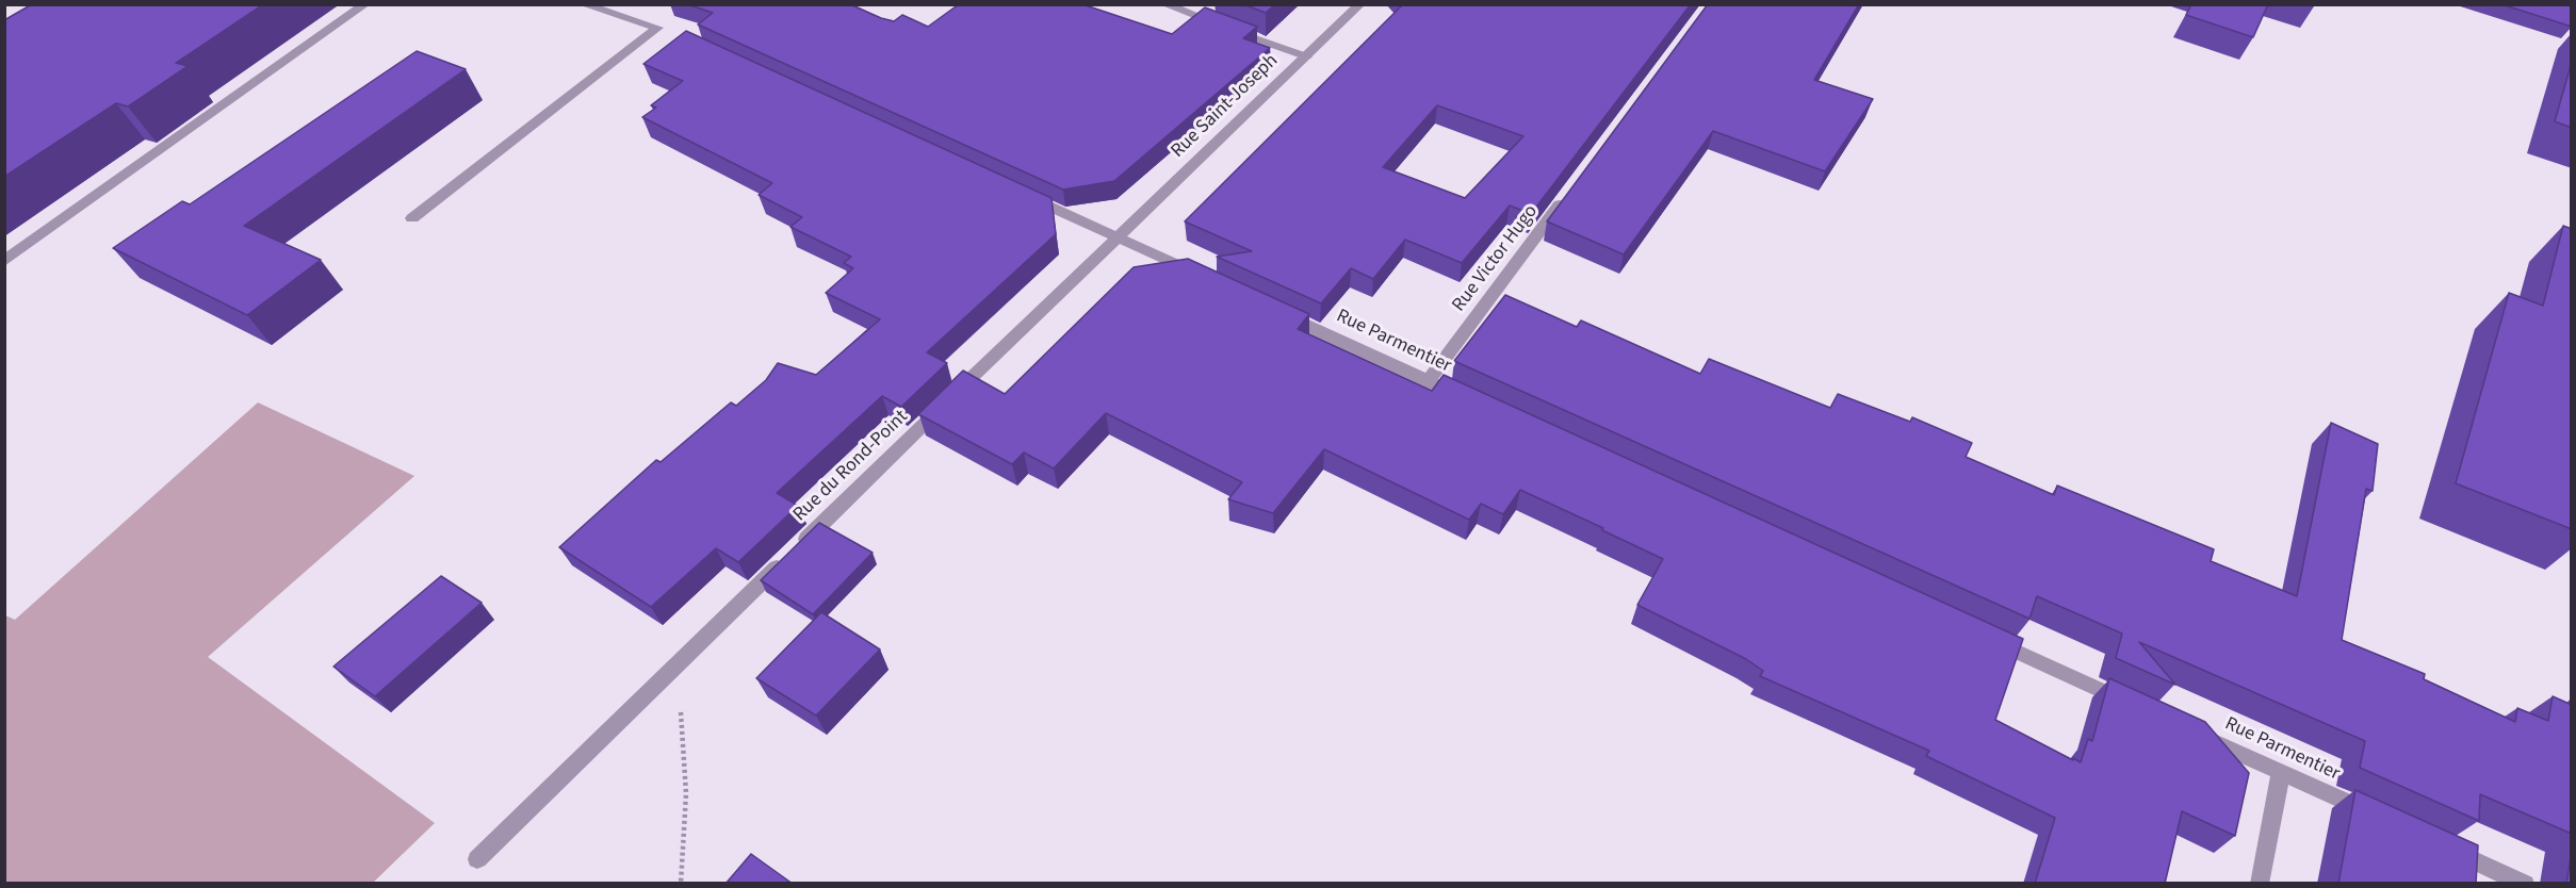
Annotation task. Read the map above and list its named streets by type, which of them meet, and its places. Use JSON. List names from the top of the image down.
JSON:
{
  "streets": {
    "street": [
      "Rue Saint-Joseph",
      "Rue Victor Hugo",
      "Rue Parmentier",
      "Rue du Rond-Point"
    ]
  },
  "crossings": [
    ["Rue Saint-Joseph", "Rue du Rond-Point"],
    ["Rue Victor Hugo", "Rue Parmentier"]
  ]
}
